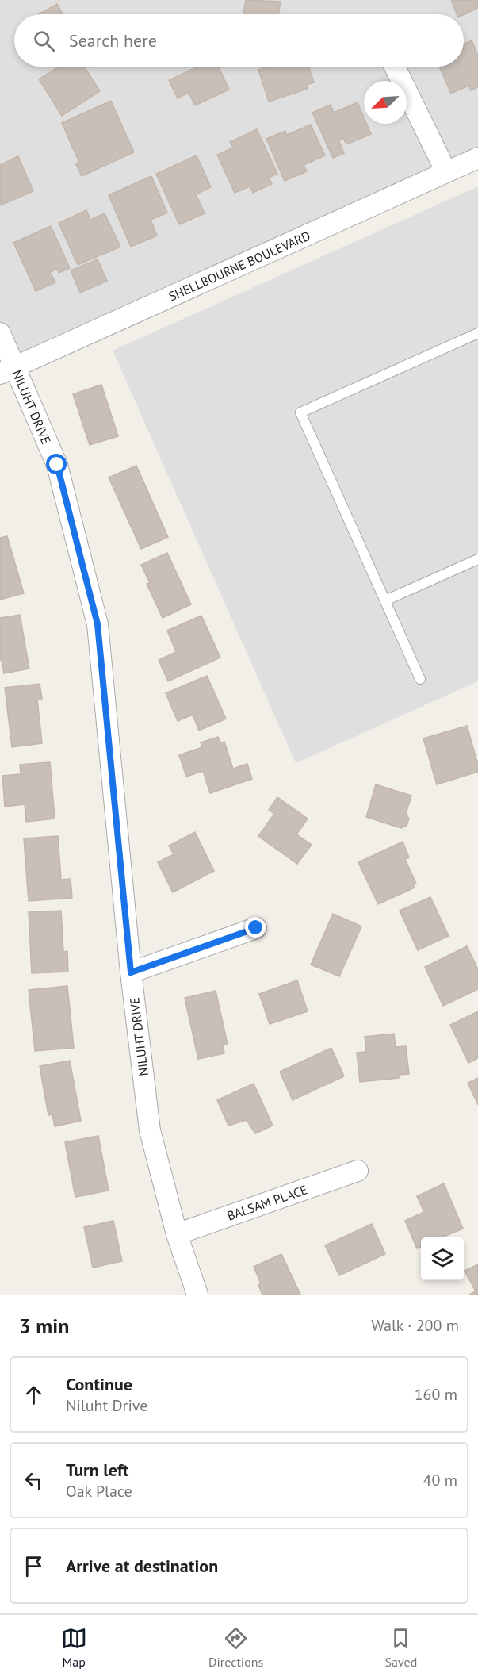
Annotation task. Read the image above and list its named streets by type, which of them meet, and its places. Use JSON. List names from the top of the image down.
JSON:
{
  "streets": {
    "street": ["SHELLBOURNE BOULEVARD", "NILUHT DRIVE", "BALSAM PLACE"]
  },
  "crossings": [
    ["SHELLBOURNE BOULEVARD", "NILUHT DRIVE"],
    ["NILUHT DRIVE", "BALSAM PLACE"]
  ],
  "north": "bottom left",
  "page": {
    "search": "Search here",
    "heading": ["3 min", "Walk · 200 m"],
    "list": [
      ["Continue", "Niluht Drive", "160 m"],
      ["Turn left", "Oak Place", "40 m"],
      "Arrive at destination"
    ],
    "nav": ["Map", "Directions", "Saved"]
  }
}
